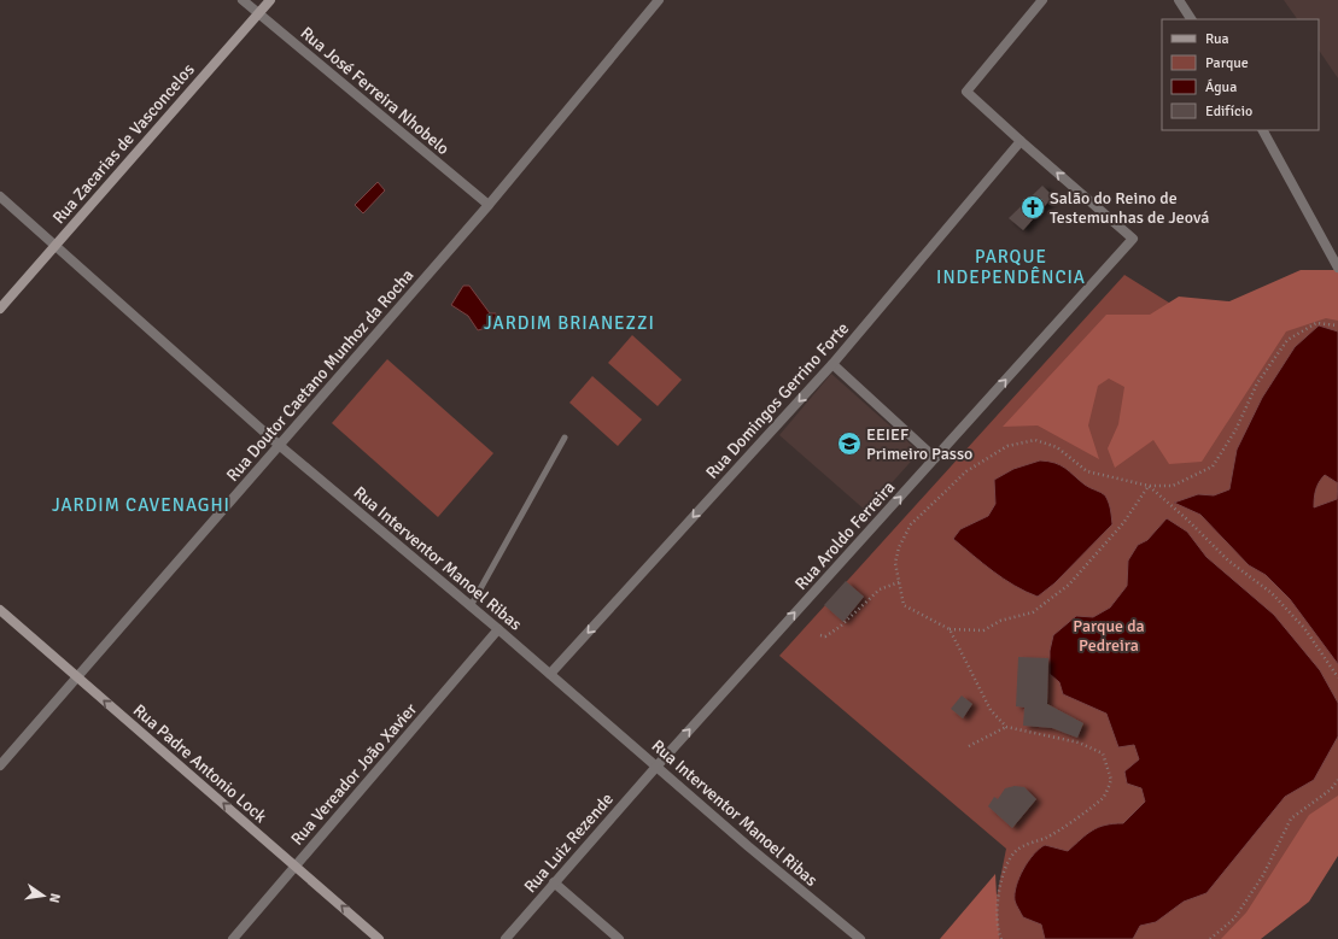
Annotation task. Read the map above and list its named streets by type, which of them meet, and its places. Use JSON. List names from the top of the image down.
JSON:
{
  "streets": {
    "main road": ["Rua Zacarias de Vasconcelos", "Rua Padre Antonio Lock"],
    "street": [
      "Rua José Ferreira Nhobelo",
      "Rua Doutor Caetano Munhoz da Rocha",
      "Rua Domingos Gerrino Forte",
      "Rua Aroldo Ferreira",
      "Rua Interventor Manoel Ribas",
      "Rua Vereador João Xavier",
      "Rua Luiz Rezende"
    ]
  },
  "crossings": [
    ["Rua José Ferreira Nhobelo", "Rua Zacarias de Vasconcelos"],
    ["Rua José Ferreira Nhobelo", "Rua Doutor Caetano Munhoz da Rocha"],
    ["Rua Zacarias de Vasconcelos", "Rua Interventor Manoel Ribas"],
    ["Rua Doutor Caetano Munhoz da Rocha", "Rua Interventor Manoel Ribas"],
    ["Rua Doutor Caetano Munhoz da Rocha", "Rua Padre Antonio Lock"],
    ["Rua Domingos Gerrino Forte", "Rua Aroldo Ferreira"],
    ["Rua Domingos Gerrino Forte", "Rua Interventor Manoel Ribas"],
    ["Rua Aroldo Ferreira", "Rua Interventor Manoel Ribas"],
    ["Rua Aroldo Ferreira", "Rua Luiz Rezende"],
    ["Rua Interventor Manoel Ribas", "Rua Vereador João Xavier"],
    ["Rua Interventor Manoel Ribas", "Rua Luiz Rezende"],
    ["Rua Padre Antonio Lock", "Rua Vereador João Xavier"]
  ],
  "one_way": ["Rua Domingos Gerrino Forte", "Rua Aroldo Ferreira", "Rua Padre Antonio Lock"],
  "districts": ["PARQUE INDEPENDÊNCIA", "JARDIM BRIANEZZI", "JARDIM CAVENAGHI"],
  "parks": ["Parque da Pedreira"],
  "places": {
    "church": ["Salão do Reino de Testemunhas de Jeová"],
    "school or university": ["EEIEF Primeiro Passo"]
  },
  "legend": [
    "Rua",
    "Parque",
    "Água",
    "Edifício"
  ],
  "north": "right"
}
